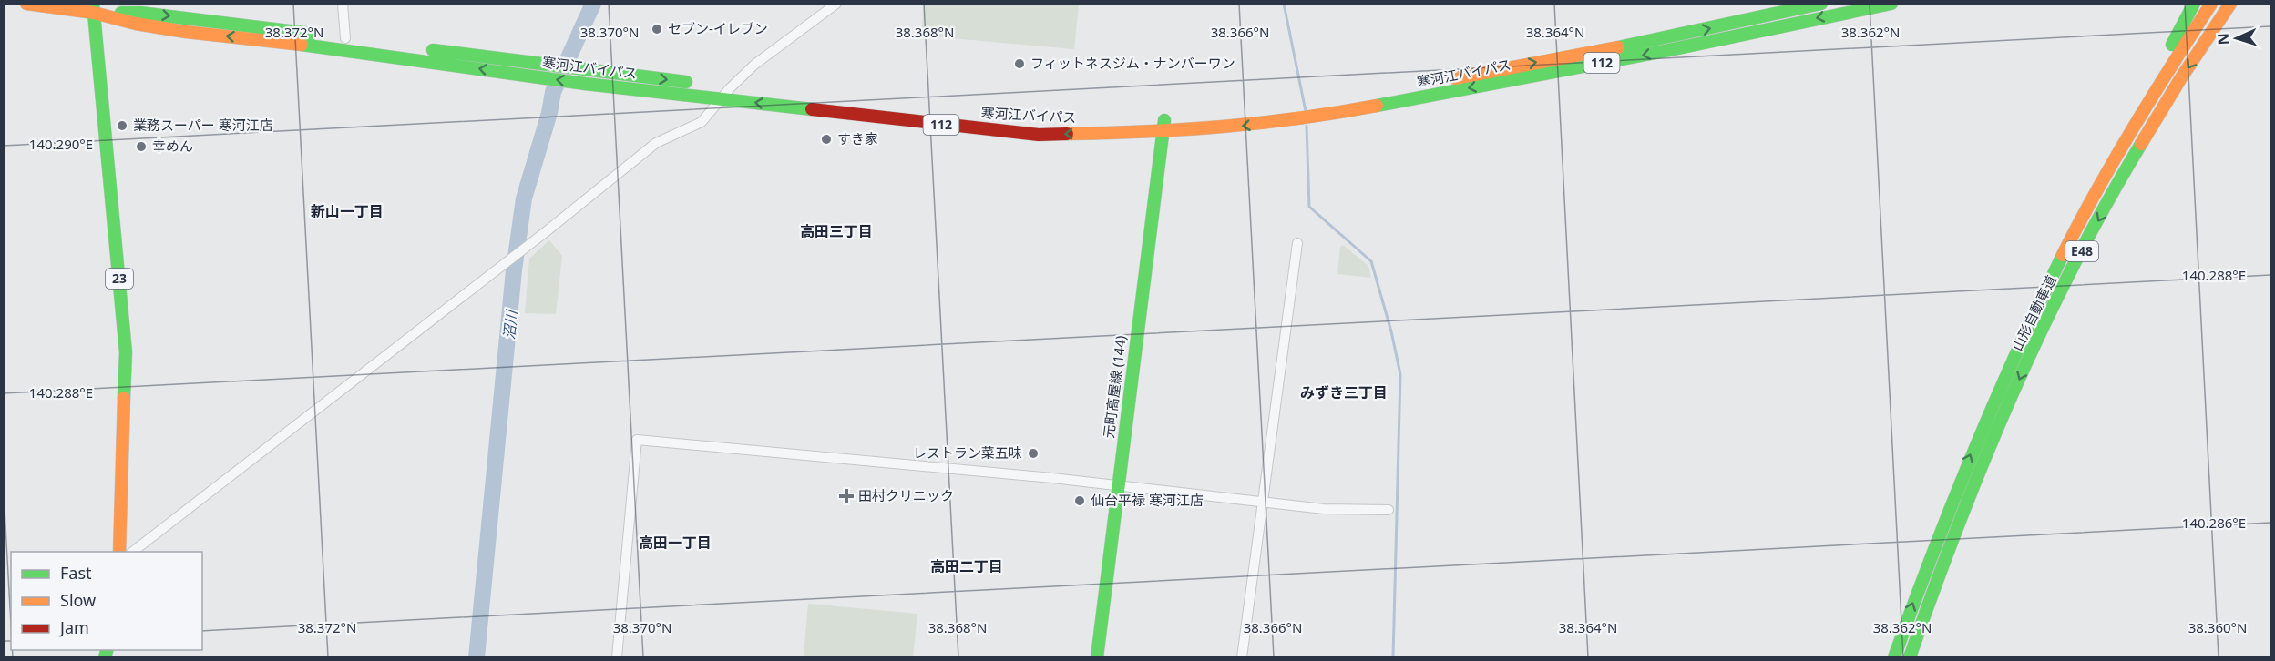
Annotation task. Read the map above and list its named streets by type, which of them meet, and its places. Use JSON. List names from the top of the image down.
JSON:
{
  "streets": {
    "main road": [
      "112",
      "寒河江バイパス",
      "E48",
      "23",
      "山形自動車道",
      "元町高屋線 (144)"
    ]
  },
  "crossings": [
    ["寒河江バイパス", "23"],
    ["寒河江バイパス", "元町高屋線 (144)"]
  ],
  "districts": [
    "新山一丁目",
    "高田三丁目",
    "みずき三丁目",
    "高田一丁目",
    "高田二丁目"
  ],
  "water": ["沼川"],
  "places": {
    "other": [
      "セブン-イレブン",
      "フィットネスジム・ナンバーワン",
      "業務スーパー 寒河江店",
      "すき家",
      "幸めん",
      "レストラン菜五味",
      "仙台平禄 寒河江店"
    ],
    "health": ["田村クリニック"]
  },
  "legend": ["Fast", "Slow", "Jam"],
  "north": "left",
  "coordinates": [
    "38.372°N",
    "38.370°N",
    "38.368°N",
    "38.366°N",
    "38.364°N",
    "38.362°N",
    "140.290°E",
    "140.288°E",
    "140.286°E",
    "38.360°N"
  ]
}
